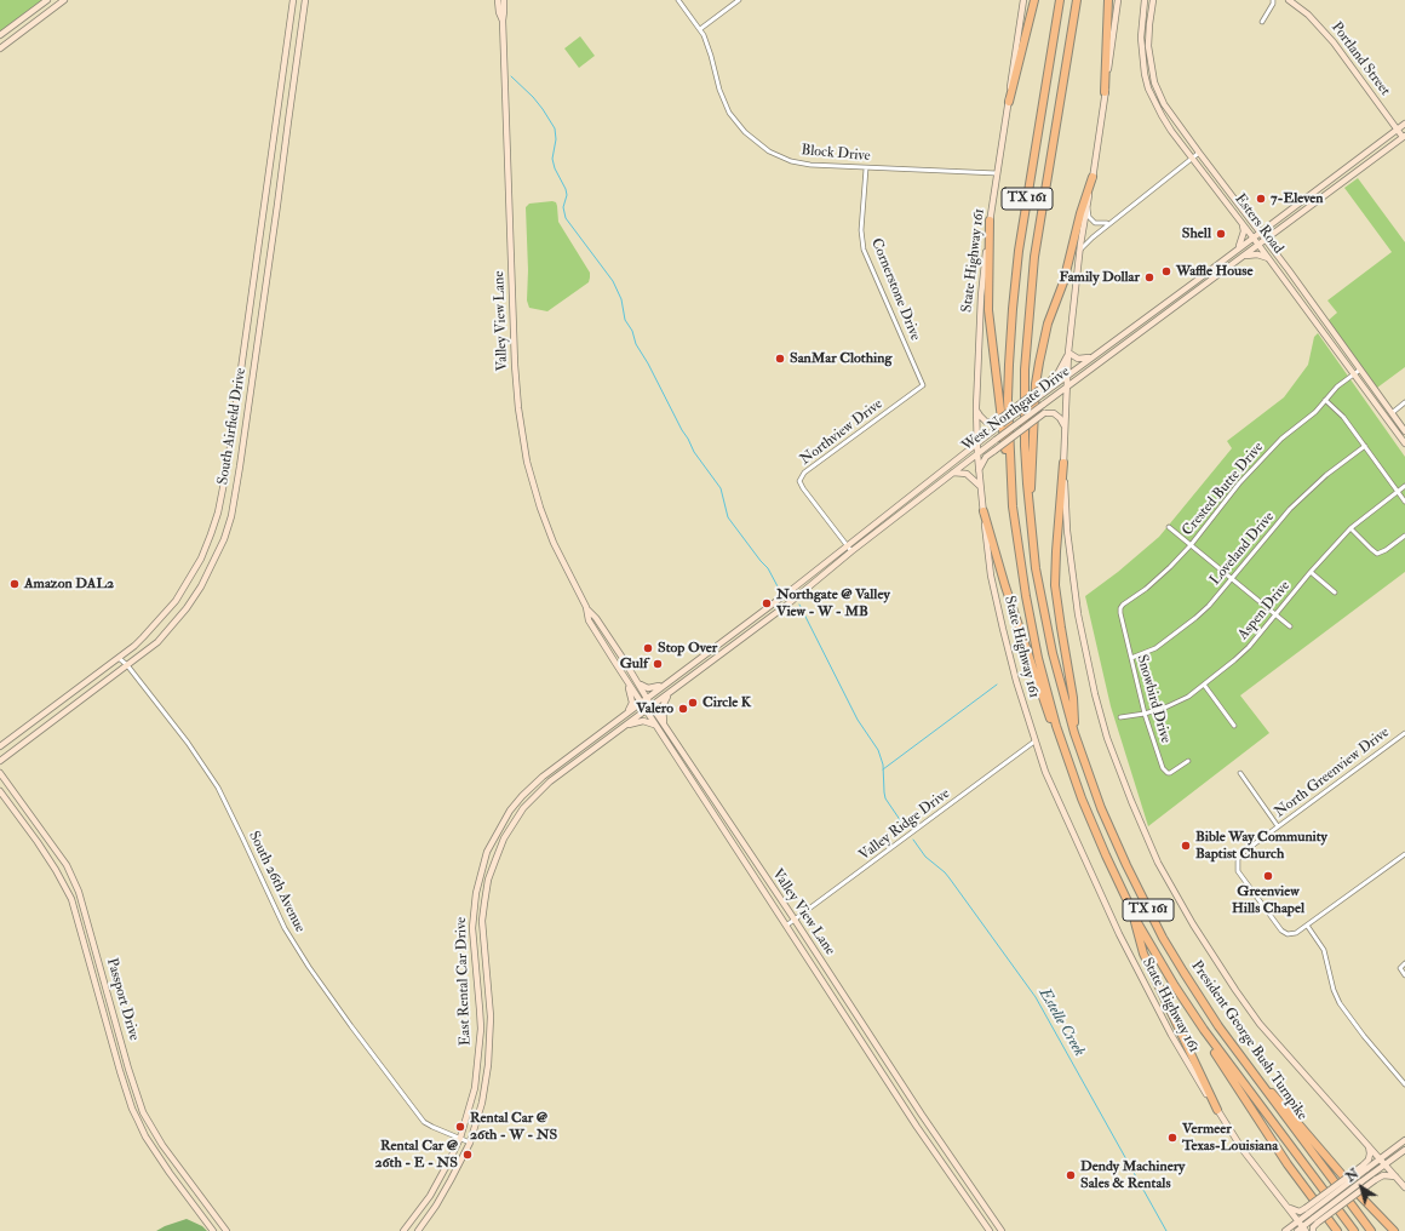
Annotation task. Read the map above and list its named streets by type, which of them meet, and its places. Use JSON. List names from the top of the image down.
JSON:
{
  "streets": {
    "highway": ["TX 161", "President George Bush Turnpike"],
    "main road": [
      "Portland Street",
      "Esters Road",
      "State Highway 161",
      "Valley View Lane",
      "West Northgate Drive",
      "South Airfield Drive",
      "East Rental Car Drive",
      "Passport Drive"
    ],
    "street": [
      "Block Drive",
      "Cornerstone Drive",
      "Northview Drive",
      "Crested Butte Drive",
      "Loveland Drive",
      "Aspen Drive",
      "Snowbird Drive",
      "North Greenview Drive",
      "Valley Ridge Drive",
      "South 26th Avenue"
    ]
  },
  "crossings": [
    ["Portland Street", "West Northgate Drive"],
    ["Block Drive", "State Highway 161"],
    ["Block Drive", "Cornerstone Drive"],
    ["Esters Road", "West Northgate Drive"],
    ["Esters Road", "Crested Butte Drive"],
    ["State Highway 161", "West Northgate Drive"],
    ["State Highway 161", "Valley Ridge Drive"],
    ["Cornerstone Drive", "Northview Drive"],
    ["Valley View Lane", "West Northgate Drive"],
    ["Valley View Lane", "Valley Ridge Drive"],
    ["Valley View Lane", "East Rental Car Drive"],
    ["West Northgate Drive", "Northview Drive"],
    ["West Northgate Drive", "East Rental Car Drive"],
    ["South Airfield Drive", "South 26th Avenue"],
    ["Crested Butte Drive", "Snowbird Drive"],
    ["Loveland Drive", "Snowbird Drive"],
    ["Aspen Drive", "Snowbird Drive"],
    ["South 26th Avenue", "East Rental Car Drive"]
  ],
  "water": ["Estelle Creek"],
  "places": [
    "7-Eleven",
    "Shell",
    "Waffle House",
    "Family Dollar",
    "SanMar Clothing",
    "Amazon DAL2",
    "Northgate @ Valley View - W - MB",
    "Stop Over",
    "Gulf",
    "Circle K",
    "Valero",
    "Bible Way Community Baptist Church",
    "Greenview Hills Chapel",
    "Rental Car @ 26th - W - NS",
    "Vermeer Texas-Louisiana",
    "Rental Car @ 26th - E - NS",
    "Dendy Machinery Sales & Rentals"
  ],
  "north": "top left"
}
